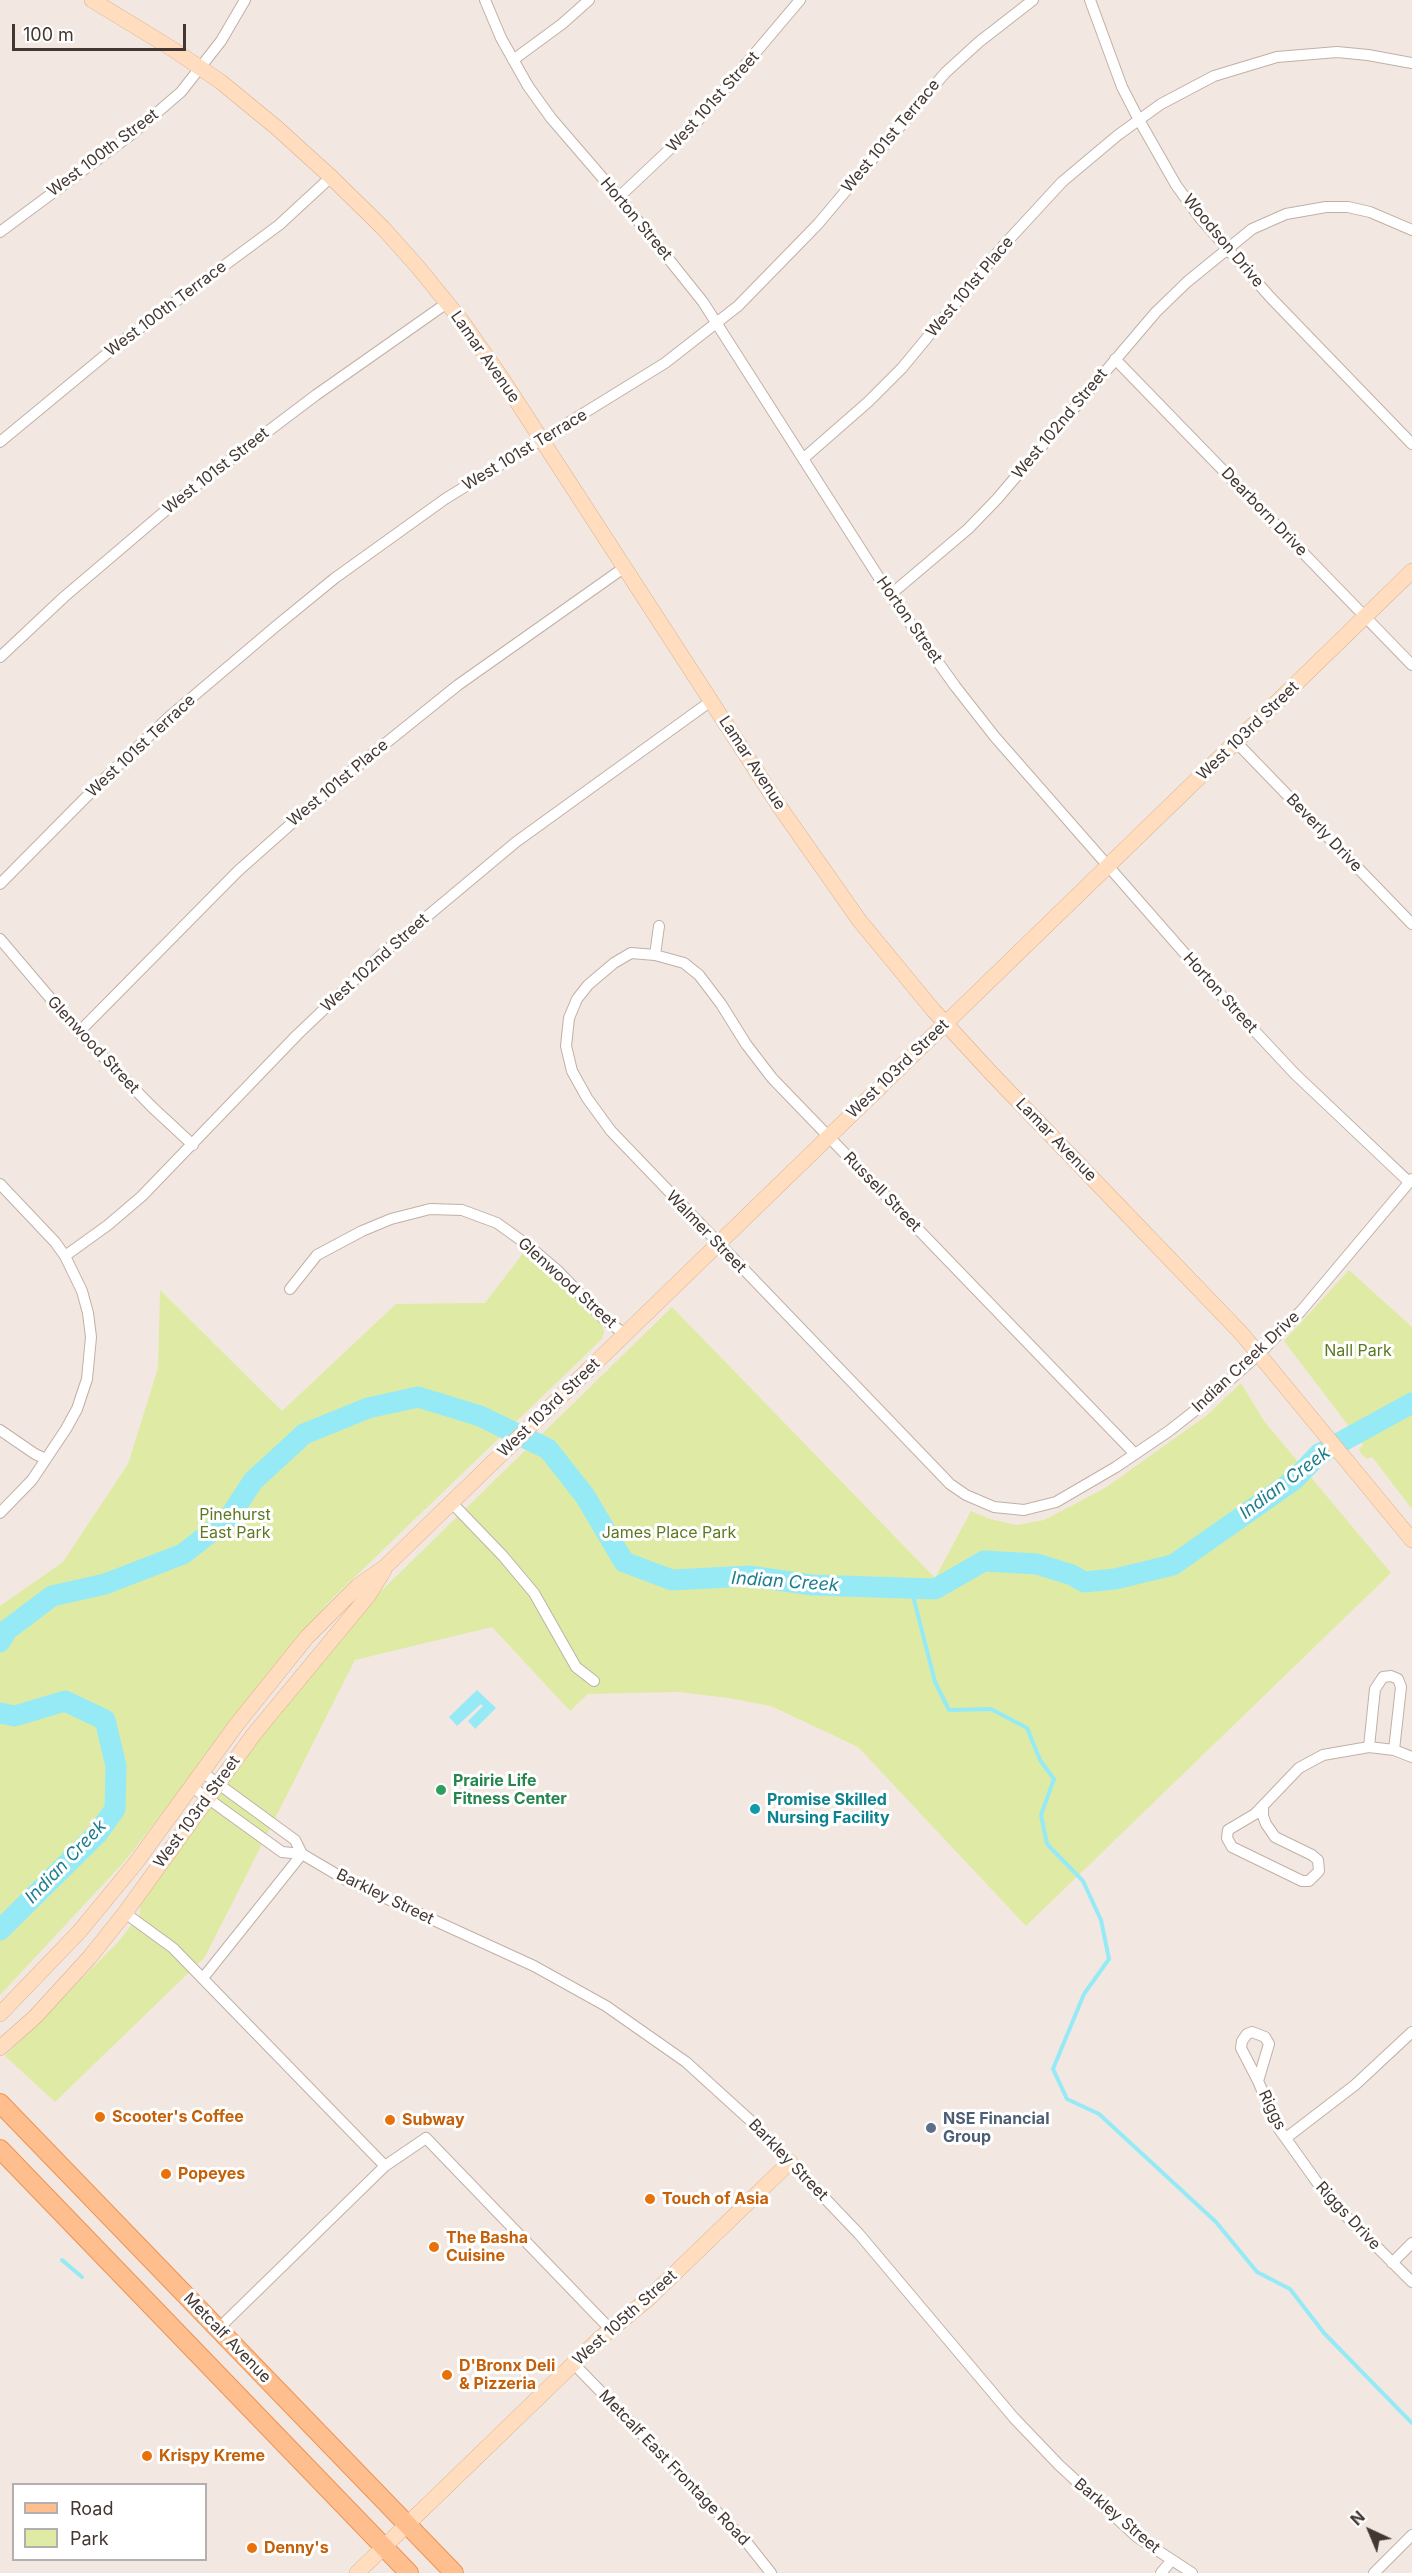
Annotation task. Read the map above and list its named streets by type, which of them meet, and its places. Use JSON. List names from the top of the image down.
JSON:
{
  "streets": {
    "main road": [
      "Lamar Avenue",
      "West 103rd Street",
      "West 105th Street",
      "Metcalf Avenue"
    ],
    "street": [
      "West 101st Street",
      "West 101st Terrace",
      "West 100th Street",
      "Horton Street",
      "Woodson Drive",
      "West 101st Place",
      "West 100th Terrace",
      "West 102nd Street",
      "Dearborn Drive",
      "Beverly Drive",
      "Glenwood Street",
      "Russell Street",
      "Walmer Street",
      "Indian Creek Drive",
      "Barkley Street",
      "Riggs",
      "Riggs Drive",
      "Metcalf East Frontage Road"
    ]
  },
  "crossings": [
    ["West 101st Street", "Horton Street"],
    ["West 101st Street", "Lamar Avenue"],
    ["West 101st Terrace", "Horton Street"],
    ["West 101st Terrace", "Lamar Avenue"],
    ["West 100th Street", "Lamar Avenue"],
    ["Horton Street", "West 101st Place"],
    ["Horton Street", "West 102nd Street"],
    ["Horton Street", "West 103rd Street"],
    ["Horton Street", "Indian Creek Drive"],
    ["Woodson Drive", "West 101st Place"],
    ["Woodson Drive", "West 102nd Street"],
    ["West 101st Place", "Lamar Avenue"],
    ["West 101st Place", "Glenwood Street"],
    ["West 100th Terrace", "Lamar Avenue"],
    ["Lamar Avenue", "West 102nd Street"],
    ["Lamar Avenue", "West 103rd Street"],
    ["Lamar Avenue", "Indian Creek Drive"],
    ["West 102nd Street", "Dearborn Drive"],
    ["West 102nd Street", "Glenwood Street"],
    ["Dearborn Drive", "West 103rd Street"],
    ["West 103rd Street", "Beverly Drive"],
    ["West 103rd Street", "Glenwood Street"],
    ["West 103rd Street", "Russell Street"],
    ["West 103rd Street", "Walmer Street"],
    ["West 103rd Street", "Barkley Street"],
    ["Russell Street", "Walmer Street"],
    ["Russell Street", "Indian Creek Drive"],
    ["Walmer Street", "Indian Creek Drive"],
    ["Barkley Street", "West 105th Street"],
    ["Riggs", "Riggs Drive"],
    ["West 105th Street", "Metcalf Avenue"],
    ["West 105th Street", "Metcalf East Frontage Road"]
  ],
  "water": ["Indian Creek"],
  "parks": ["Nall Park", "Pinehurst East Park", "James Place Park"],
  "places": [
    "Prairie Life Fitness Center",
    "Promise Skilled Nursing Facility",
    "Scooter's Coffee",
    "Subway",
    "NSE Financial Group",
    "Popeyes",
    "Touch of Asia",
    "The Basha Cuisine",
    "D'Bronx Deli & Pizzeria",
    "Krispy Kreme",
    "Denny's"
  ],
  "legend": ["Road", "Park"],
  "scale_bar": "100 m",
  "north": "top left"
}
